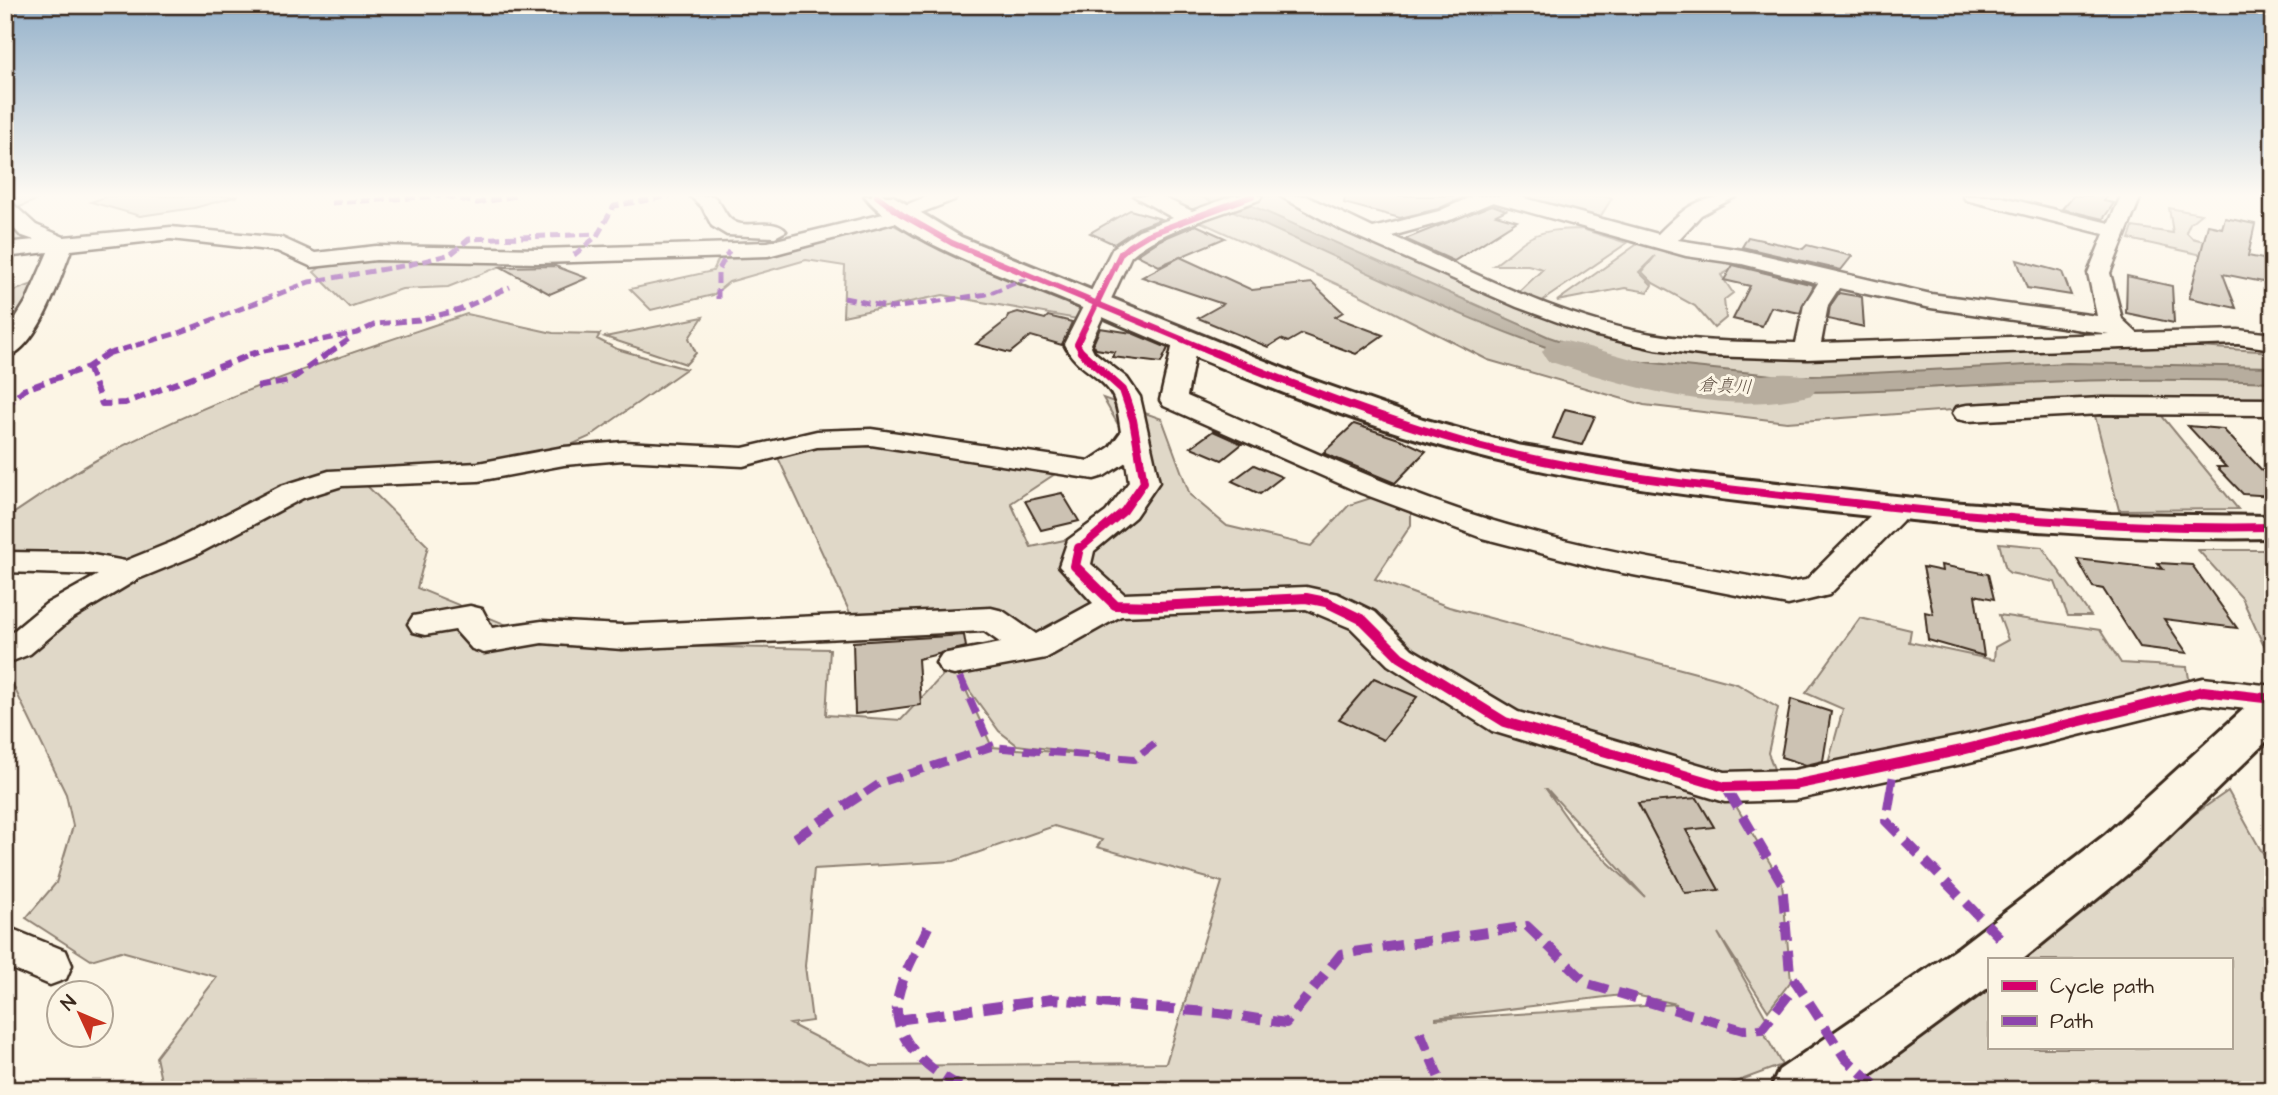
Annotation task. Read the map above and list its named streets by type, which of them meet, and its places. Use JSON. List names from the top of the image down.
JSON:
{
  "water": ["倉真川"],
  "legend": ["Cycle path", "Path"],
  "north": "top left"
}
